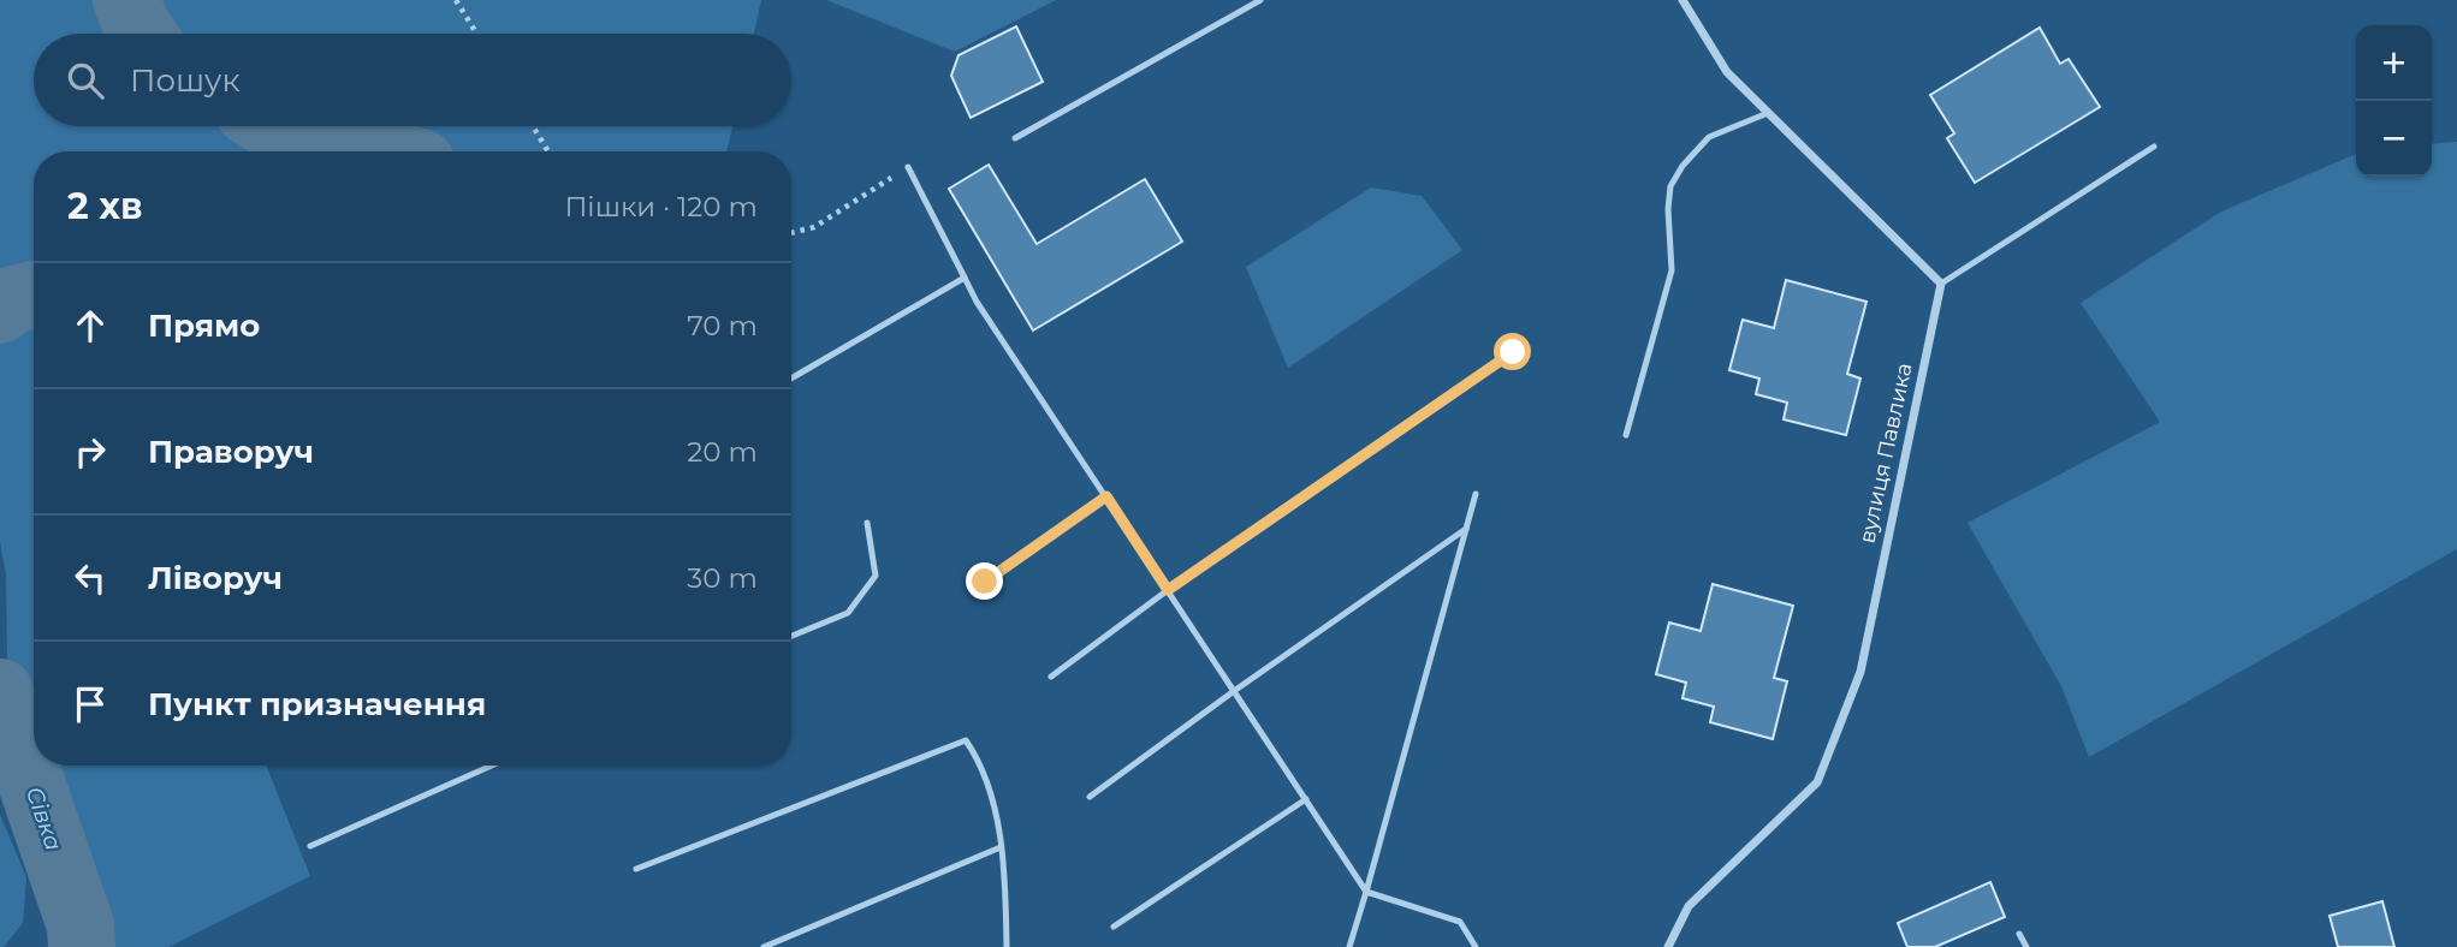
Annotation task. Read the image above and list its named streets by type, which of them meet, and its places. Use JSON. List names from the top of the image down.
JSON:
{
  "streets": {
    "street": ["вулиця Павлика"]
  },
  "water": ["Сівка"],
  "page": {
    "map_buttons": ["+", "−"],
    "search": "Пошук",
    "heading": ["2 хв", "Пішки · 120 m"],
    "list": [
      ["Прямо", "70 m"],
      ["Праворуч", "20 m"],
      ["Ліворуч", "30 m"],
      "Пункт призначення"
    ]
  }
}
